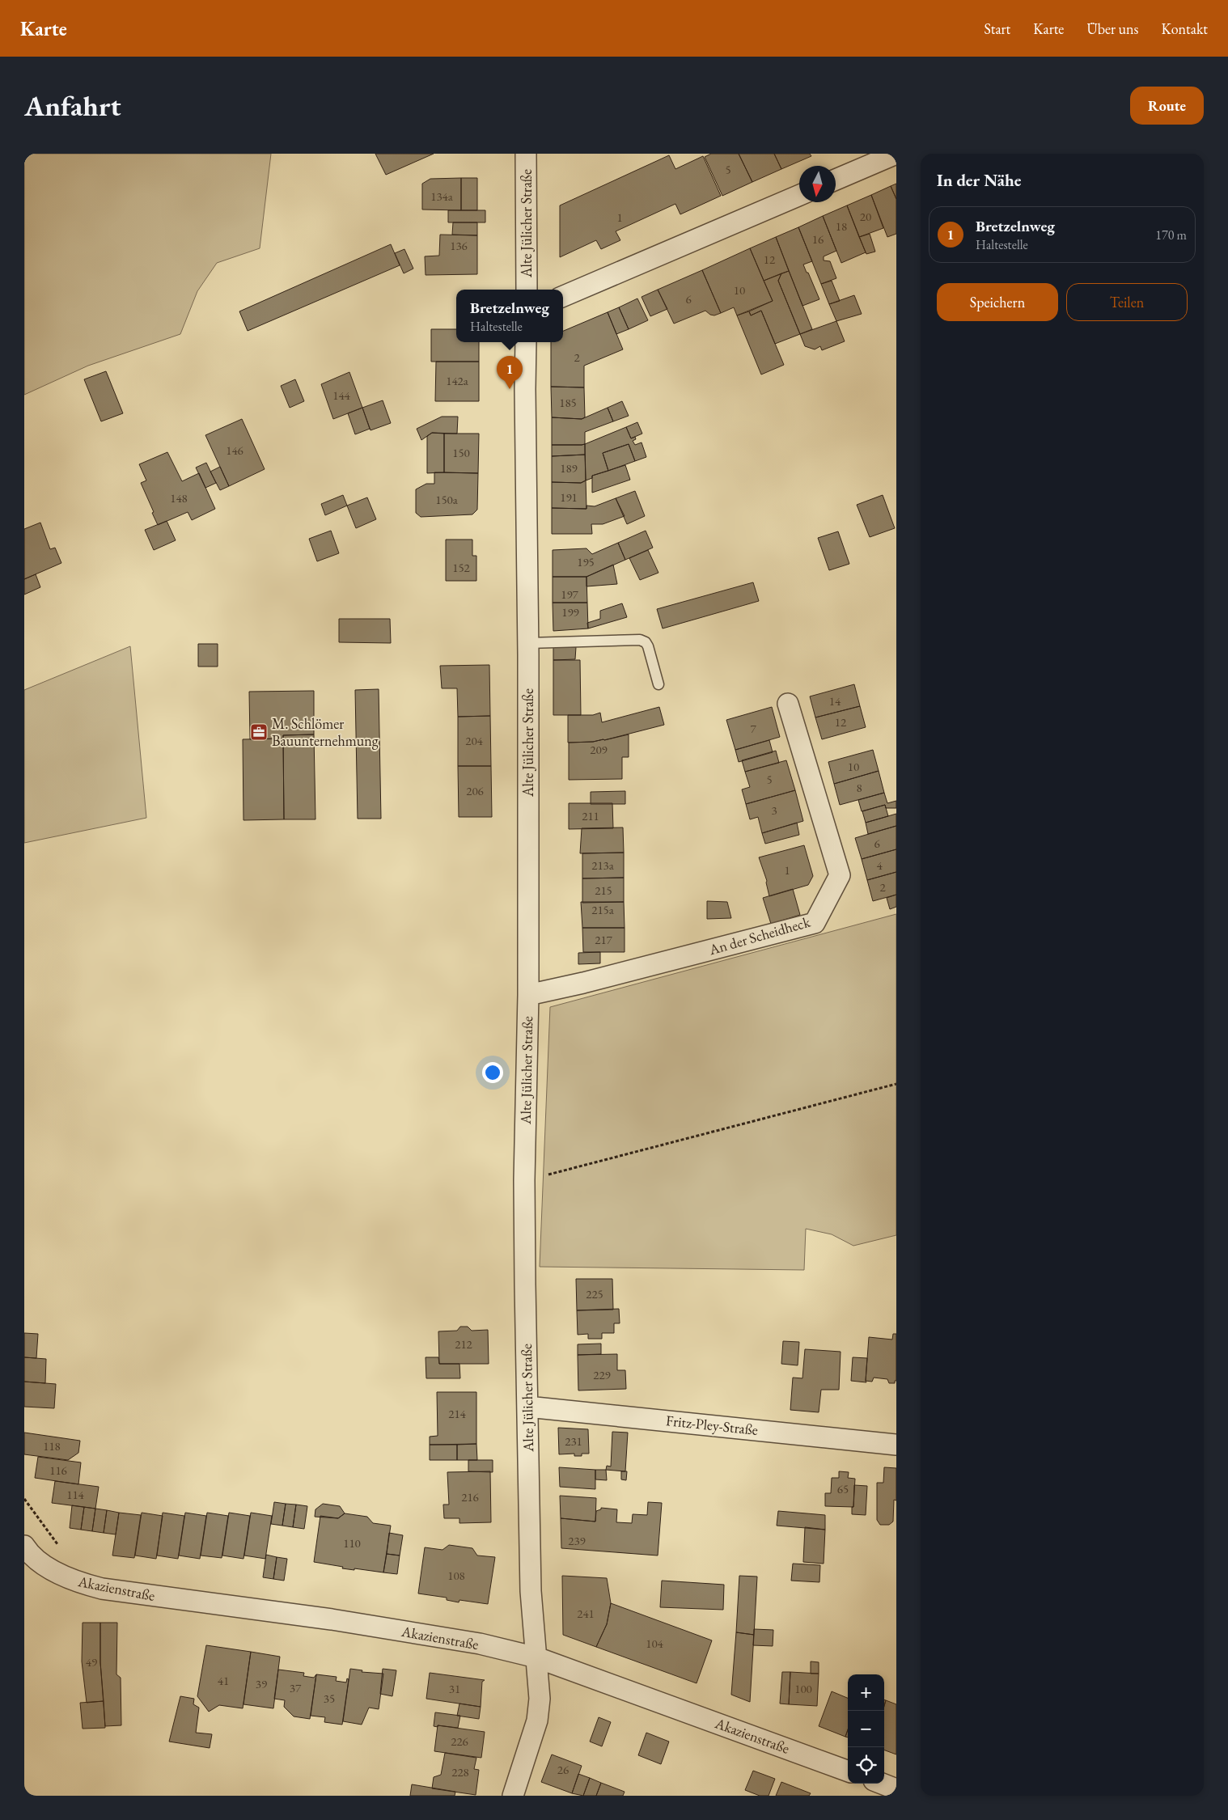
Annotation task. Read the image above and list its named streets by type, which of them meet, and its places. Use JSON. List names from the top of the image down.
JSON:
{
  "streets": {
    "street": [
      "Alte Jülicher Straße",
      "An der Scheidheck",
      "Fritz-Pley-Straße",
      "Akazienstraße"
    ]
  },
  "crossings": [
    ["Alte Jülicher Straße", "An der Scheidheck"],
    ["Alte Jülicher Straße", "Fritz-Pley-Straße"],
    ["Alte Jülicher Straße", "Akazienstraße"]
  ],
  "places": {
    "office": ["M. Schlömer Bauunternehmung"]
  },
  "house_numbers": [
    "5",
    "134a",
    "20",
    "1",
    "18",
    "16",
    "136",
    "12",
    "10",
    "6",
    "2",
    "142a",
    "144",
    "185",
    "146",
    "150",
    "189",
    "191",
    "148",
    "150a",
    "195",
    "152",
    "197",
    "199",
    "14",
    "12",
    "7",
    "204",
    "209",
    "10",
    "5",
    "8",
    "206",
    "3",
    "211",
    "6",
    "213a",
    "4",
    "1",
    "2",
    "215",
    "215a",
    "217",
    "225",
    "212",
    "229",
    "214",
    "231",
    "118",
    "116",
    "65",
    "114",
    "216",
    "239",
    "110",
    "108",
    "241",
    "104",
    "49",
    "41",
    "39",
    "37",
    "31",
    "100",
    "35",
    "226",
    "26",
    "228"
  ],
  "north": "bottom",
  "page": {
    "header": "Karte",
    "nav": [
      "Start",
      "Karte",
      "Über uns",
      "Kontakt"
    ],
    "buttons": [
      "Route",
      ["Speichern", "Teilen"]
    ],
    "title": "Anfahrt",
    "heading": "In der Nähe",
    "list": [
      {
        "mark": "1",
        "name": "Bretzelnweg",
        "note": "Haltestelle",
        "value": "170 m"
      }
    ],
    "popup": ["Bretzelnweg", "Haltestelle"],
    "pins": "1",
    "map_buttons": ["+", "−"]
  }
}
